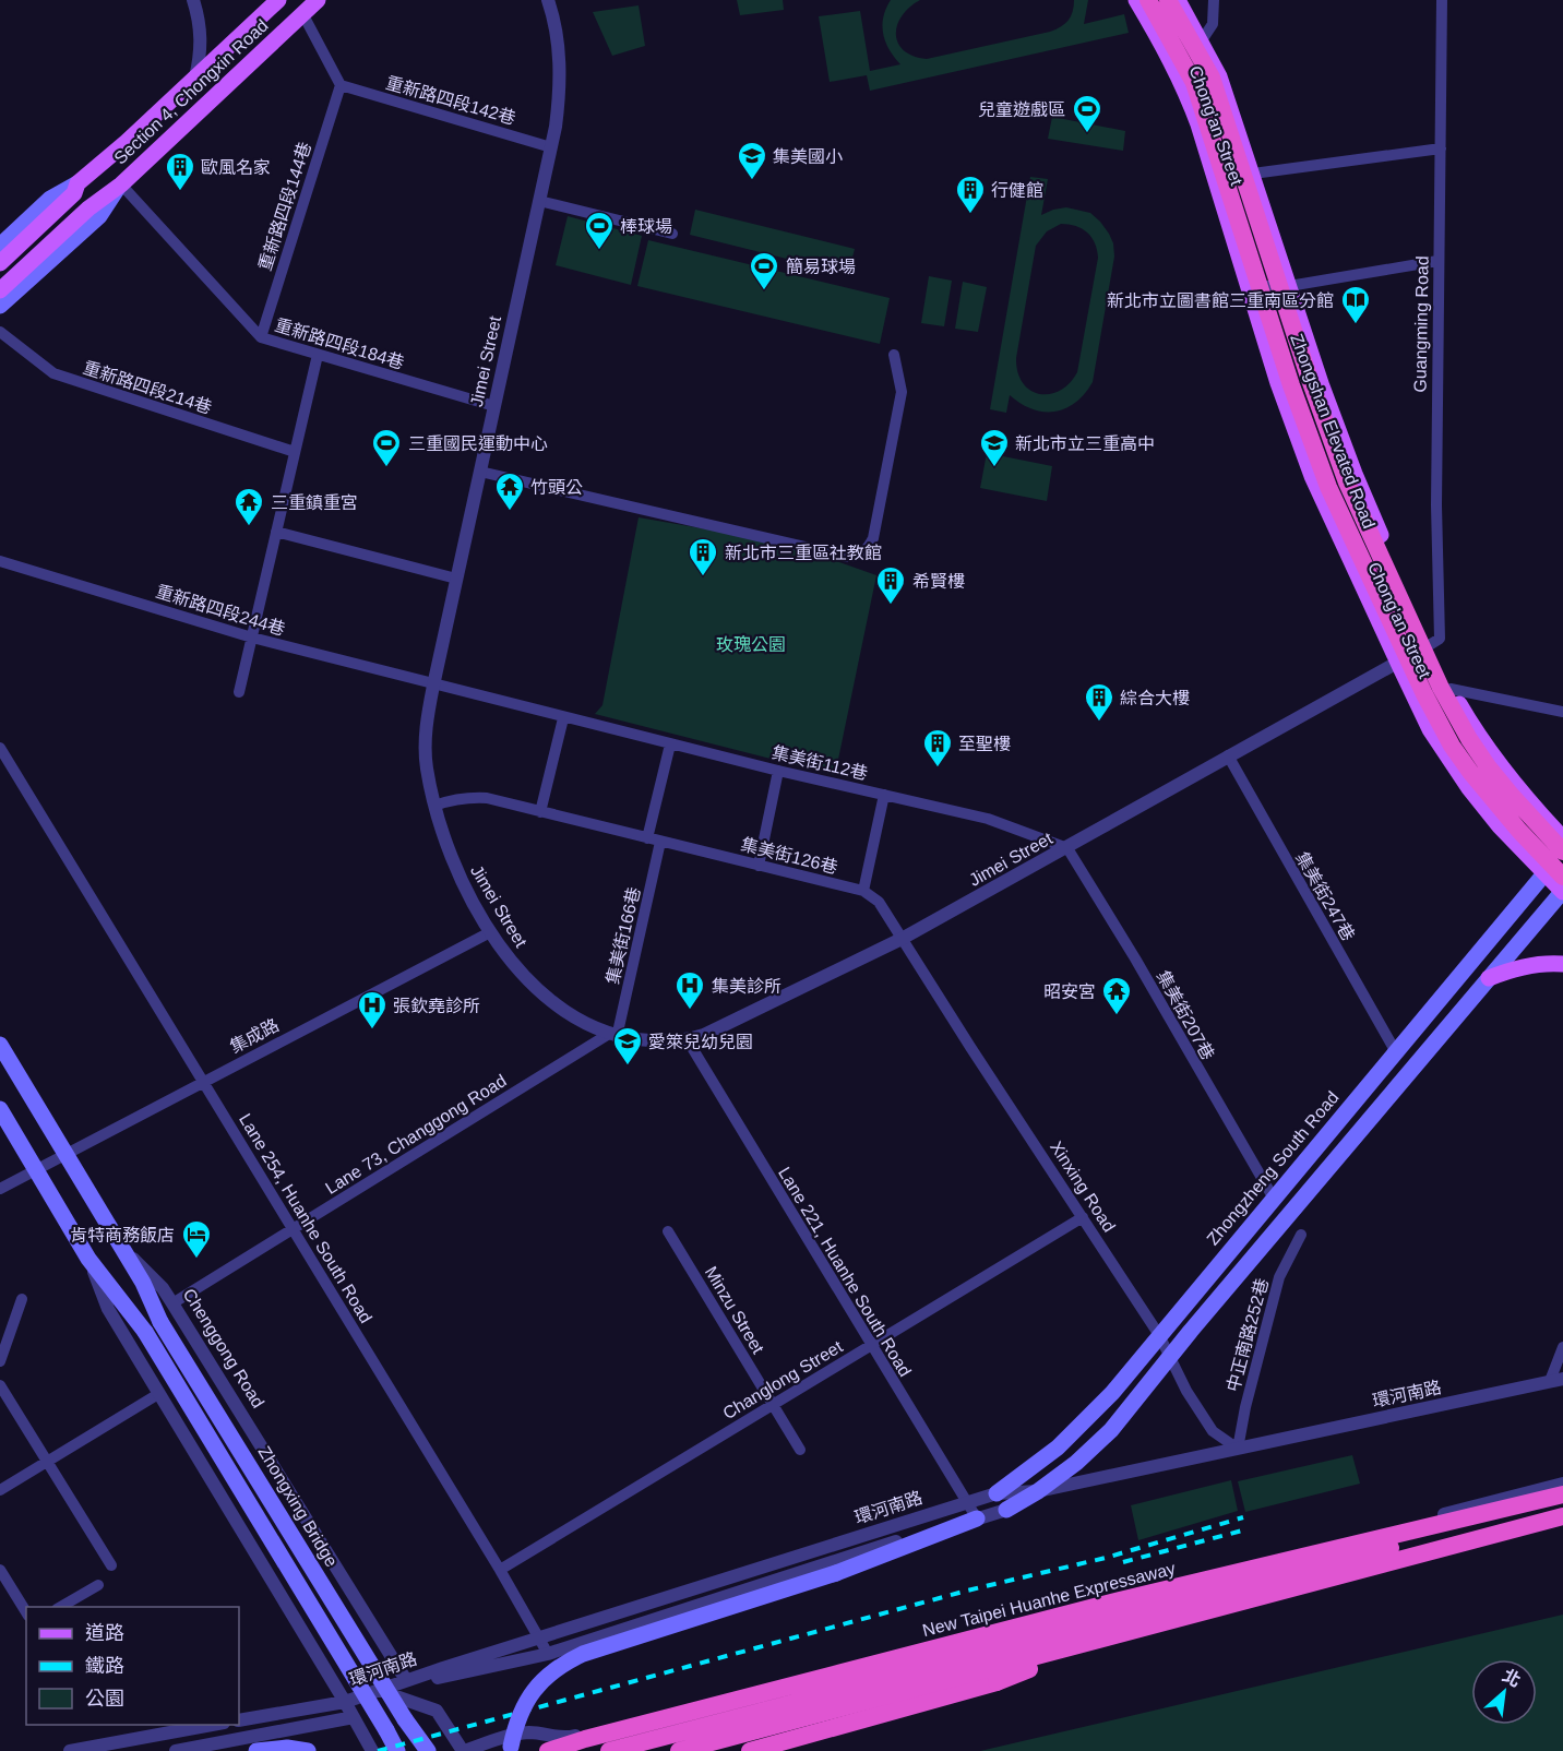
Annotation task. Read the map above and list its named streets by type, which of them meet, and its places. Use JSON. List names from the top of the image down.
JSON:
{
  "streets": {
    "highway": ["Zhongshan Elevated Road", "New Taipei Huanhe Expressaway"],
    "main road": [
      "Section 4, Chongxin Road",
      "Chong'an Street",
      "Zhongzheng South Road",
      "Chenggong Road",
      "Zhongxing Bridge"
    ],
    "street": [
      "重新路四段142巷",
      "重新路四段144巷",
      "Guangming Road",
      "重新路四段184巷",
      "Jimei Street",
      "重新路四段214巷",
      "重新路四段244巷",
      "集美街112巷",
      "集美街126巷",
      "集美街247巷",
      "集美街166巷",
      "集美街207巷",
      "集成路",
      "Lane 73, Changgong Road",
      "Xinxing Road",
      "Lane 254, Huanhe South Road",
      "Lane 221, Huanhe South Road",
      "Minzu Street",
      "中正南路252巷",
      "Changlong Street",
      "環河南路"
    ]
  },
  "crossings": [
    ["Section 4, Chongxin Road", "重新路四段184巷"],
    ["重新路四段142巷", "重新路四段144巷"],
    ["重新路四段142巷", "Jimei Street"],
    ["Chong'an Street", "Guangming Road"],
    ["Chong'an Street", "Jimei Street"],
    ["Chong'an Street", "Zhongshan Elevated Road"],
    ["Chong'an Street", "Zhongzheng South Road"],
    ["重新路四段144巷", "重新路四段184巷"],
    ["Guangming Road", "Jimei Street"],
    ["重新路四段184巷", "Jimei Street"],
    ["Jimei Street", "重新路四段244巷"],
    ["Jimei Street", "集美街112巷"],
    ["Jimei Street", "集美街126巷"],
    ["Jimei Street", "集美街247巷"],
    ["Jimei Street", "集美街166巷"],
    ["Jimei Street", "集美街207巷"],
    ["Jimei Street", "集成路"],
    ["Jimei Street", "Lane 73, Changgong Road"],
    ["Jimei Street", "Xinxing Road"],
    ["Jimei Street", "Lane 221, Huanhe South Road"],
    ["Zhongshan Elevated Road", "Zhongzheng South Road"],
    ["重新路四段244巷", "集美街112巷"],
    ["集美街112巷", "集美街207巷"],
    ["集美街126巷", "集美街166巷"],
    ["集美街247巷", "Zhongzheng South Road"],
    ["集美街166巷", "Lane 73, Changgong Road"],
    ["集美街207巷", "Zhongzheng South Road"],
    ["集成路", "Lane 254, Huanhe South Road"],
    ["集成路", "Chenggong Road"],
    ["Lane 73, Changgong Road", "Lane 254, Huanhe South Road"],
    ["Lane 73, Changgong Road", "Chenggong Road"],
    ["Zhongzheng South Road", "Xinxing Road"],
    ["Zhongzheng South Road", "環河南路"],
    ["Xinxing Road", "中正南路252巷"],
    ["Xinxing Road", "Changlong Street"],
    ["Xinxing Road", "環河南路"],
    ["Lane 254, Huanhe South Road", "Changlong Street"],
    ["Lane 254, Huanhe South Road", "環河南路"],
    ["Lane 221, Huanhe South Road", "Changlong Street"],
    ["Lane 221, Huanhe South Road", "環河南路"],
    ["Minzu Street", "Changlong Street"],
    ["中正南路252巷", "環河南路"],
    ["Chenggong Road", "環河南路"],
    ["Chenggong Road", "Zhongxing Bridge"]
  ],
  "parks": ["玫瑰公園"],
  "places": {
    "sports": [
      "兒童遊戲區",
      "棒球場",
      "簡易球場",
      "三重國民運動中心"
    ],
    "school or university": ["集美國小", "新北市立三重高中", "愛箂兒幼兒園"],
    "building": [
      "歐風名家",
      "行健館",
      "新北市三重區社教館",
      "希賢樓",
      "綜合大樓",
      "至聖樓"
    ],
    "library": ["新北市立圖書館三重南區分館"],
    "temple": ["竹頭公", "三重鎮重宮", "昭安宮"],
    "hospital": ["集美診所", "張欽堯診所"],
    "hotel": ["肯特商務飯店"]
  },
  "legend": ["道路", "鐵路", "公園"],
  "north": "top right"
}
